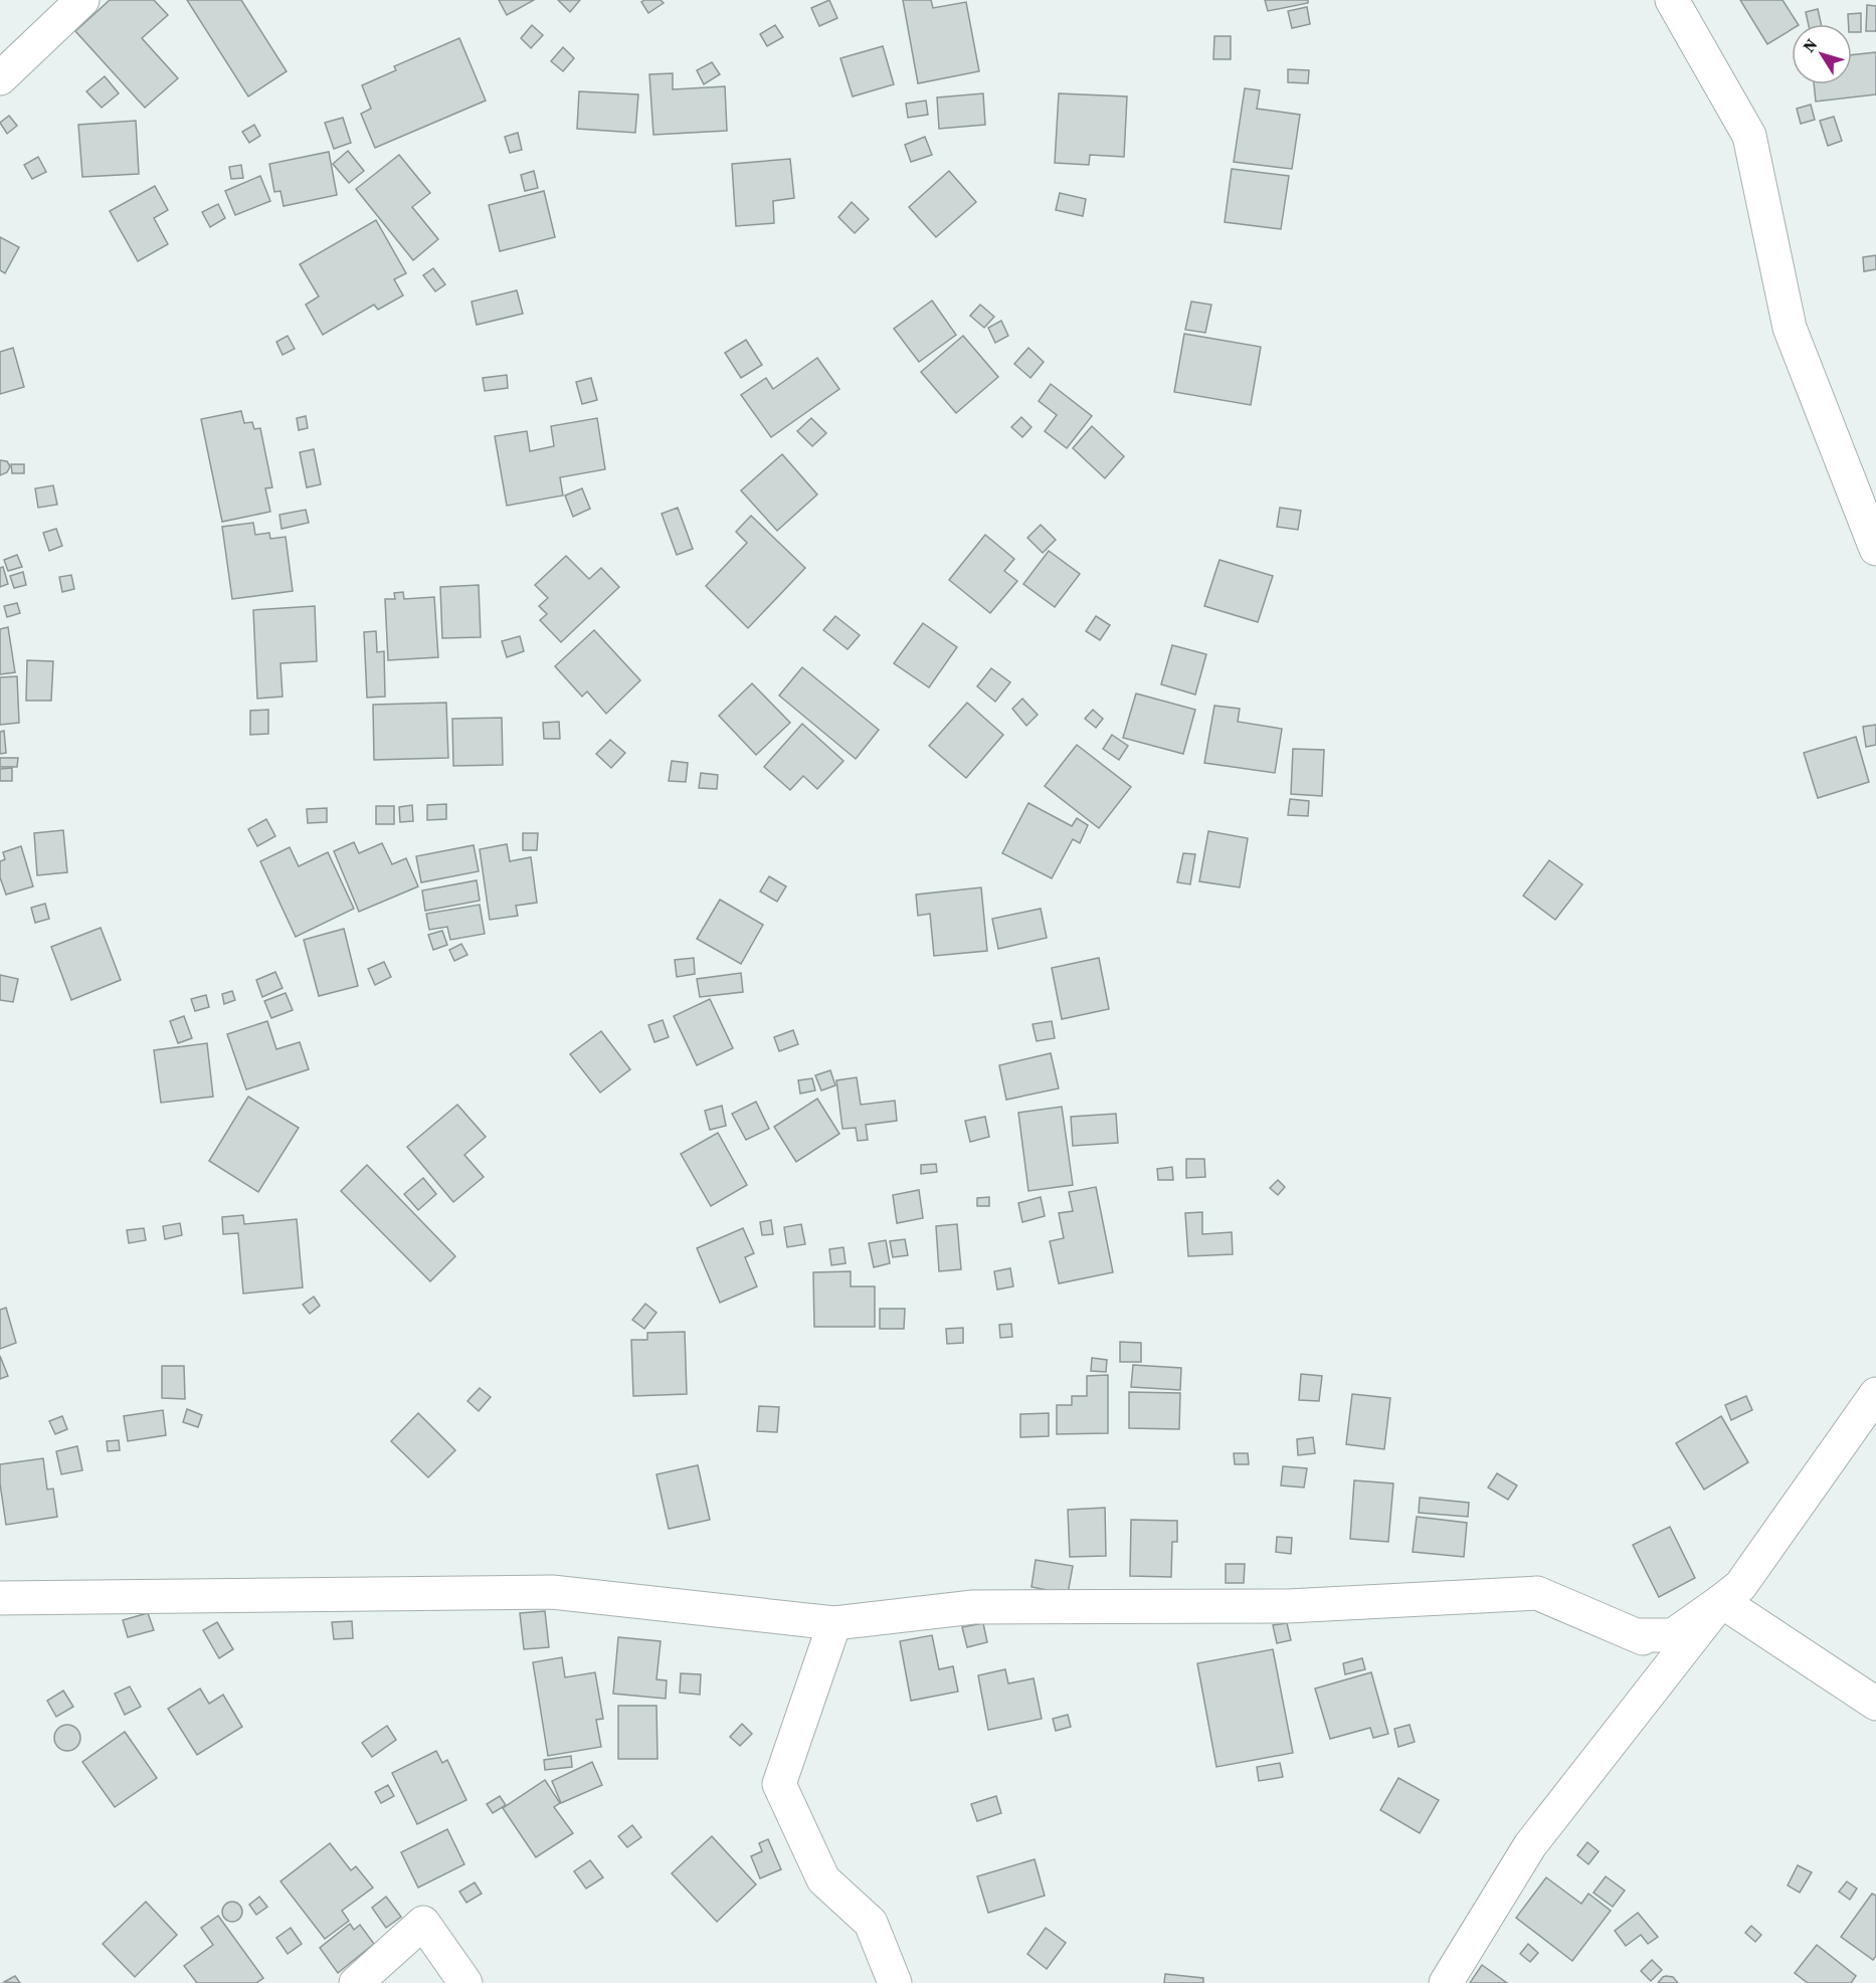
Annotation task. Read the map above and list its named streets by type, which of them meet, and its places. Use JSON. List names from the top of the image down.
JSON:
{
  "north": "top left"
}
